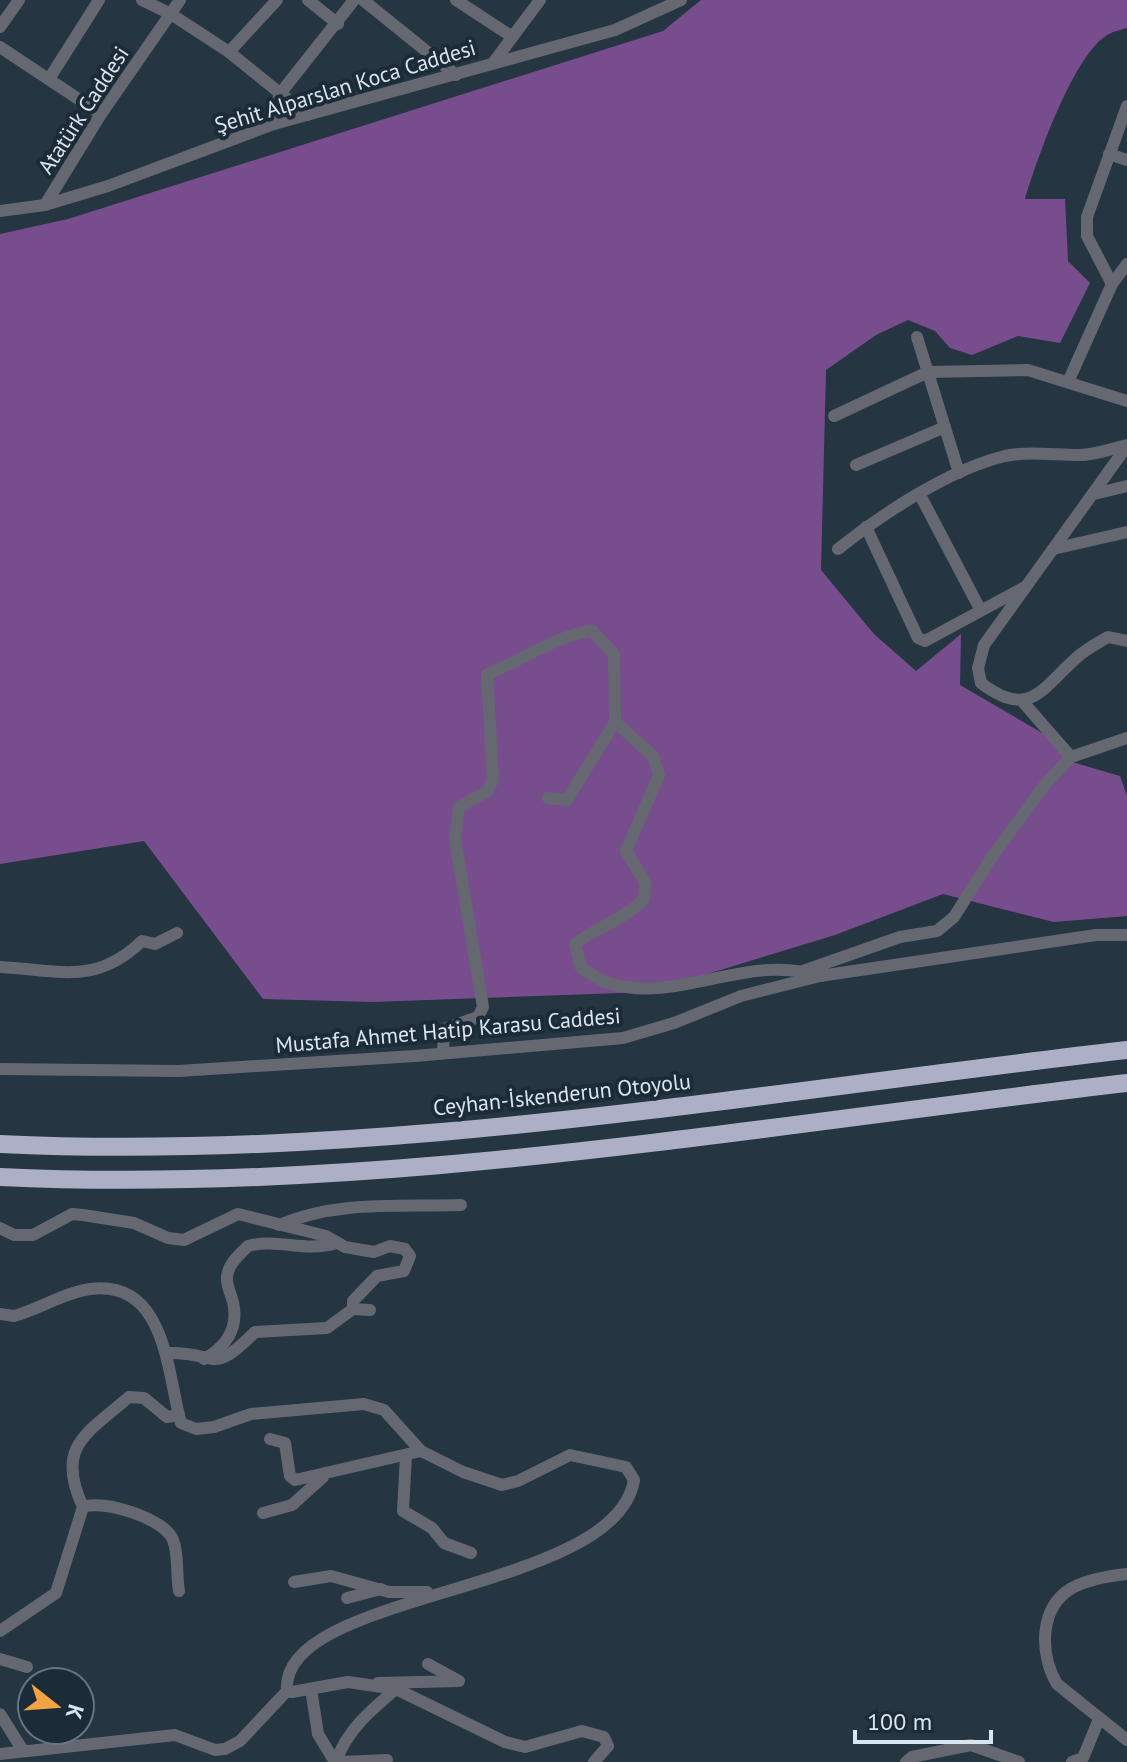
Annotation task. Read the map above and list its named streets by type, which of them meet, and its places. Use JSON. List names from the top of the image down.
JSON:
{
  "streets": {
    "highway": ["Ceyhan-İskenderun Otoyolu"],
    "street": ["Şehit Alparslan Koca Caddesi", "Atatürk Caddesi", "Mustafa Ahmet Hatip Karasu Caddesi"]
  },
  "crossings": [
    ["Şehit Alparslan Koca Caddesi", "Atatürk Caddesi"]
  ],
  "scale_bar": "100 m",
  "north": "right"
}
